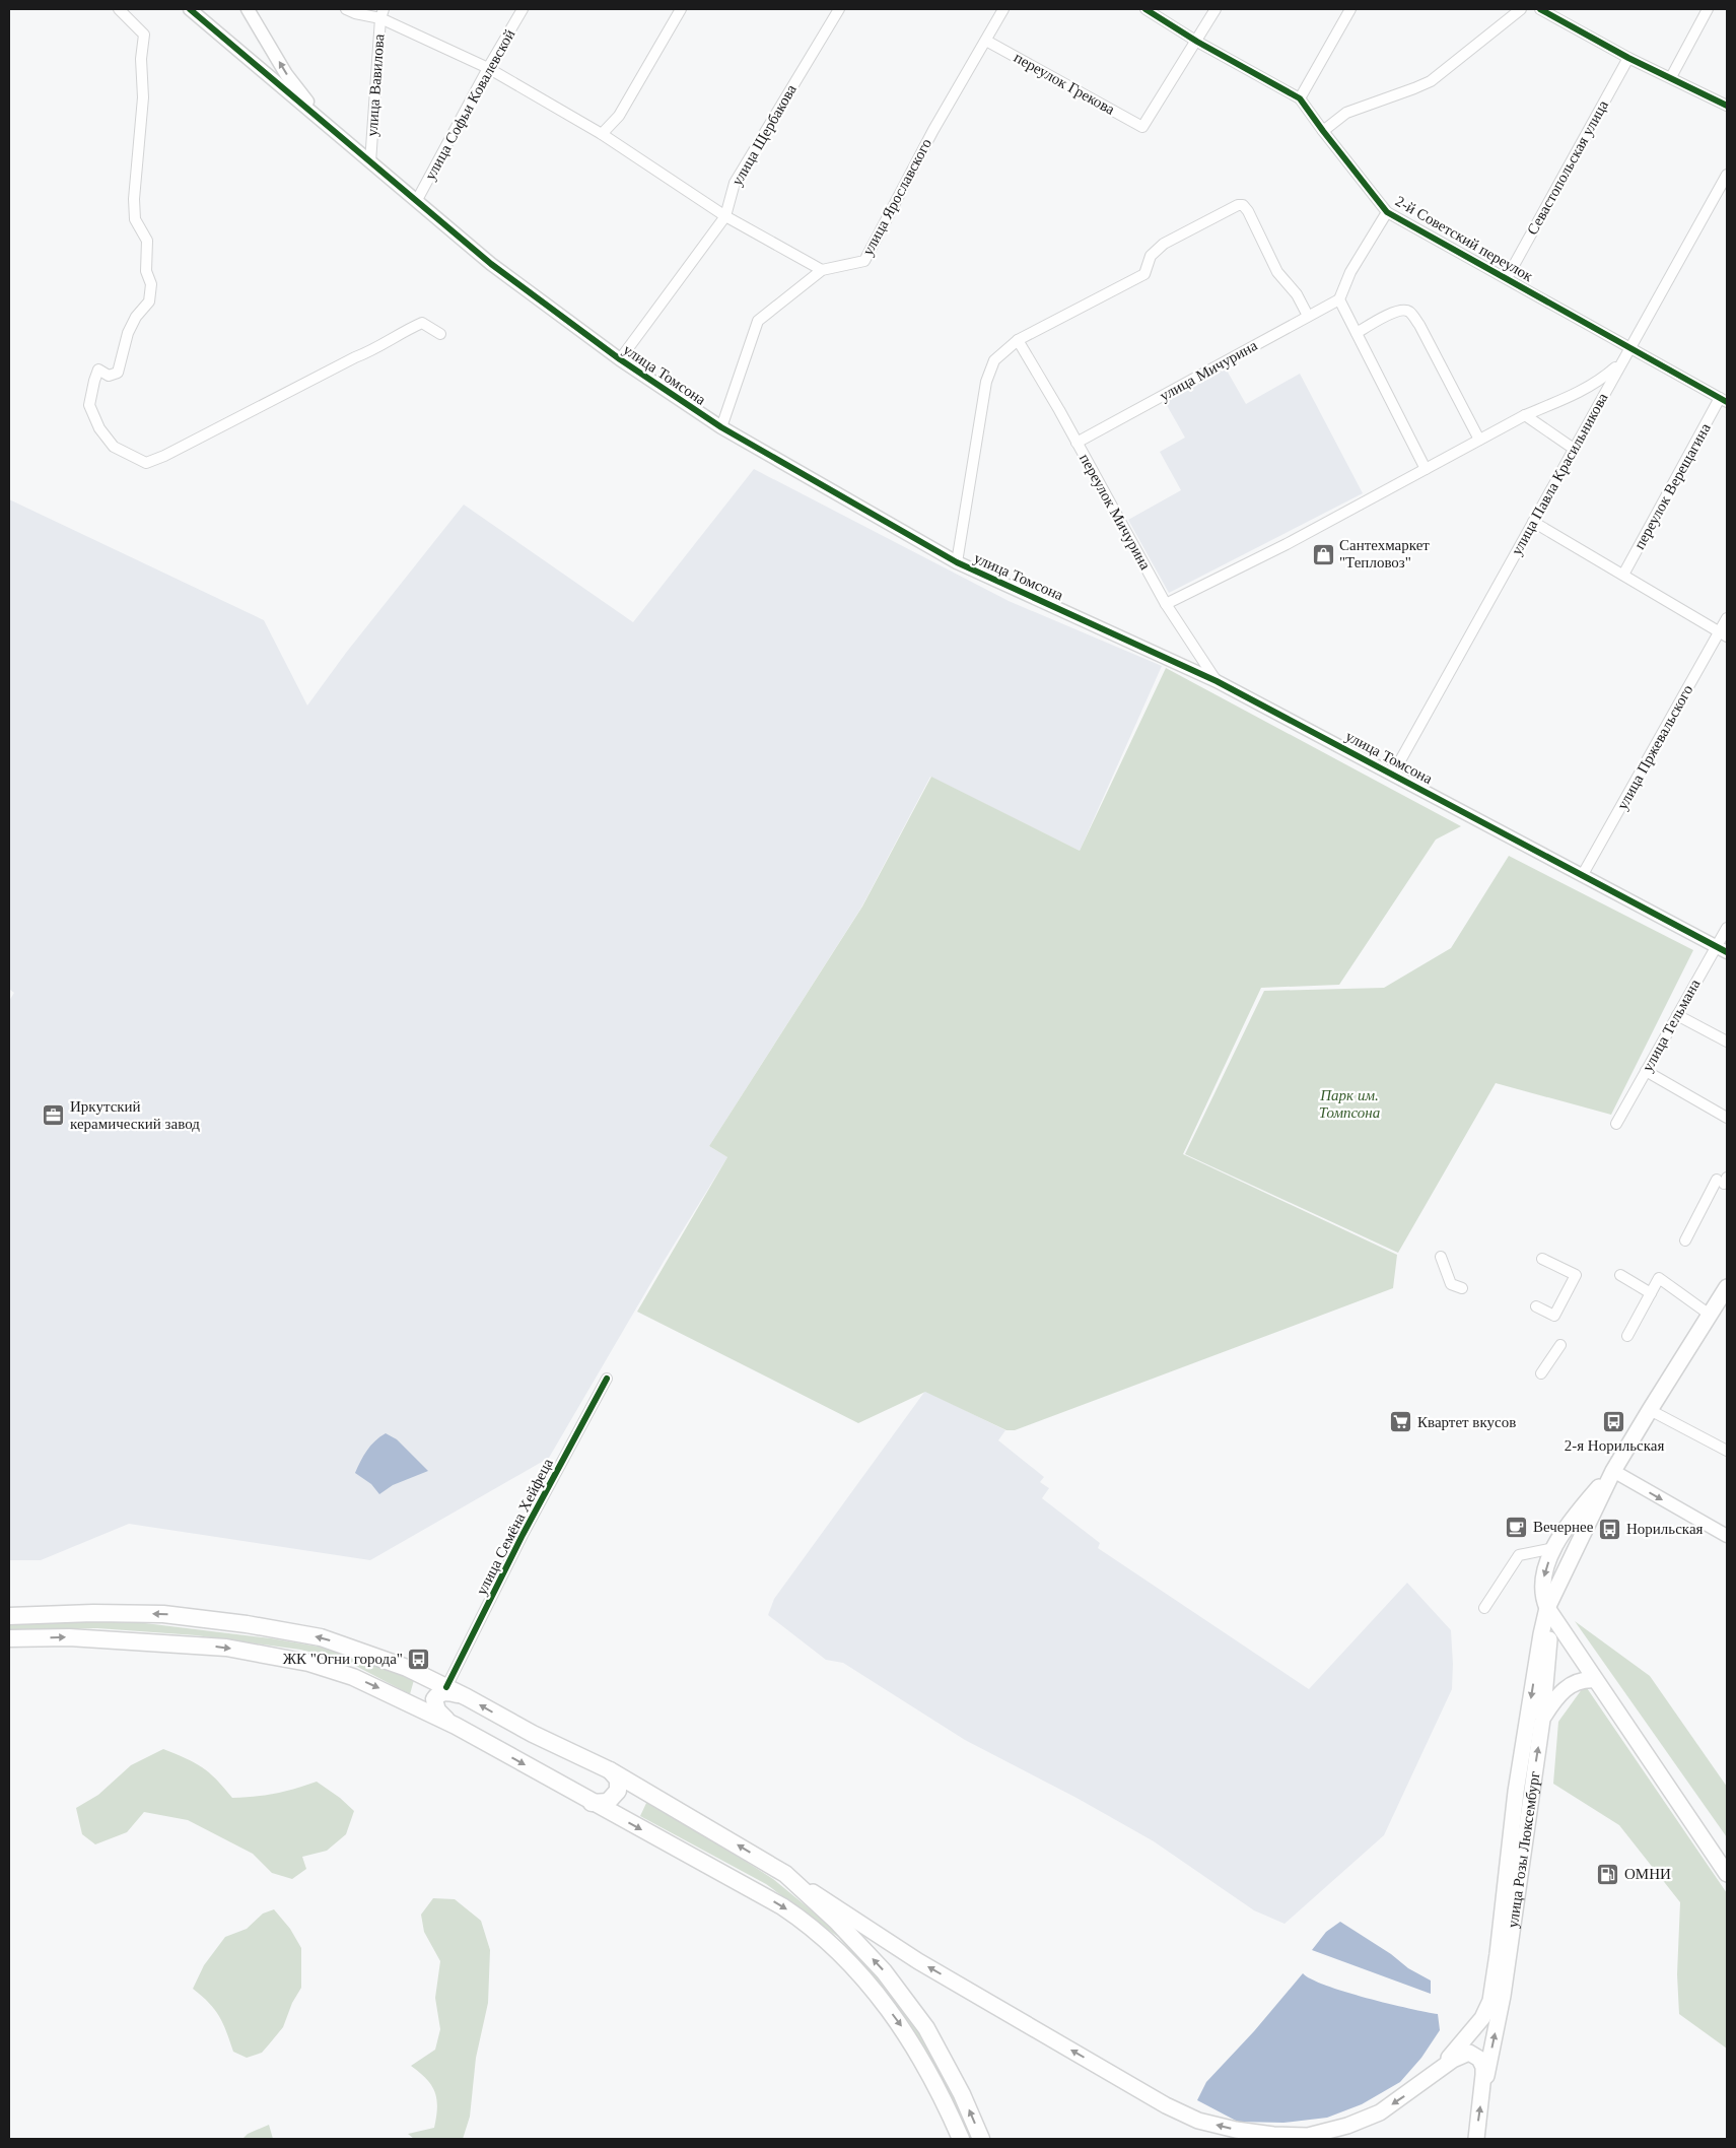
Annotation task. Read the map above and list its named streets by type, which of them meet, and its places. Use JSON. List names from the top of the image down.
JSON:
{
  "streets": {
    "main road": ["улица Розы Люксембург"],
    "street": [
      "переулок Грекова",
      "улица Вавилова",
      "улица Софьи Ковалевской",
      "улица Щербакова",
      "Севастопольская улица",
      "улица Ярославского",
      "2-й Советский переулок",
      "улица Мичурина",
      "улица Томсона",
      "улица Павла Красильникова",
      "переулок Верещагина",
      "переулок Мичурина",
      "улица Пржевальского",
      "улица Тельмана",
      "улица Семёна Хейфеца"
    ]
  },
  "crossings": [
    ["переулок Грекова", "улица Ярославского"],
    ["переулок Грекова", "2-й Советский переулок"],
    ["улица Вавилова", "улица Томсона"],
    ["улица Софьи Ковалевской", "улица Томсона"],
    ["улица Щербакова", "улица Томсона"],
    ["Севастопольская улица", "2-й Советский переулок"],
    ["улица Ярославского", "улица Томсона"],
    ["2-й Советский переулок", "улица Павла Красильникова"],
    ["2-й Советский переулок", "переулок Верещагина"],
    ["улица Мичурина", "переулок Мичурина"],
    ["улица Томсона", "улица Павла Красильникова"],
    ["улица Томсона", "переулок Мичурина"],
    ["улица Томсона", "улица Пржевальского"],
    ["улица Томсона", "улица Тельмана"]
  ],
  "parks": ["Парк им. Томпсона"],
  "places": {
    "shop": ["Сантехмаркет \"Тепловоз\""],
    "office": ["Иркутский керамический завод"],
    "supermarket": ["Квартет вкусов"],
    "bus stop": ["2-я Норильская", "Норильская", "ЖК \"Огни города\""],
    "cafe": ["Вечернее"],
    "fuel station": ["ОМНИ"]
  }
}
